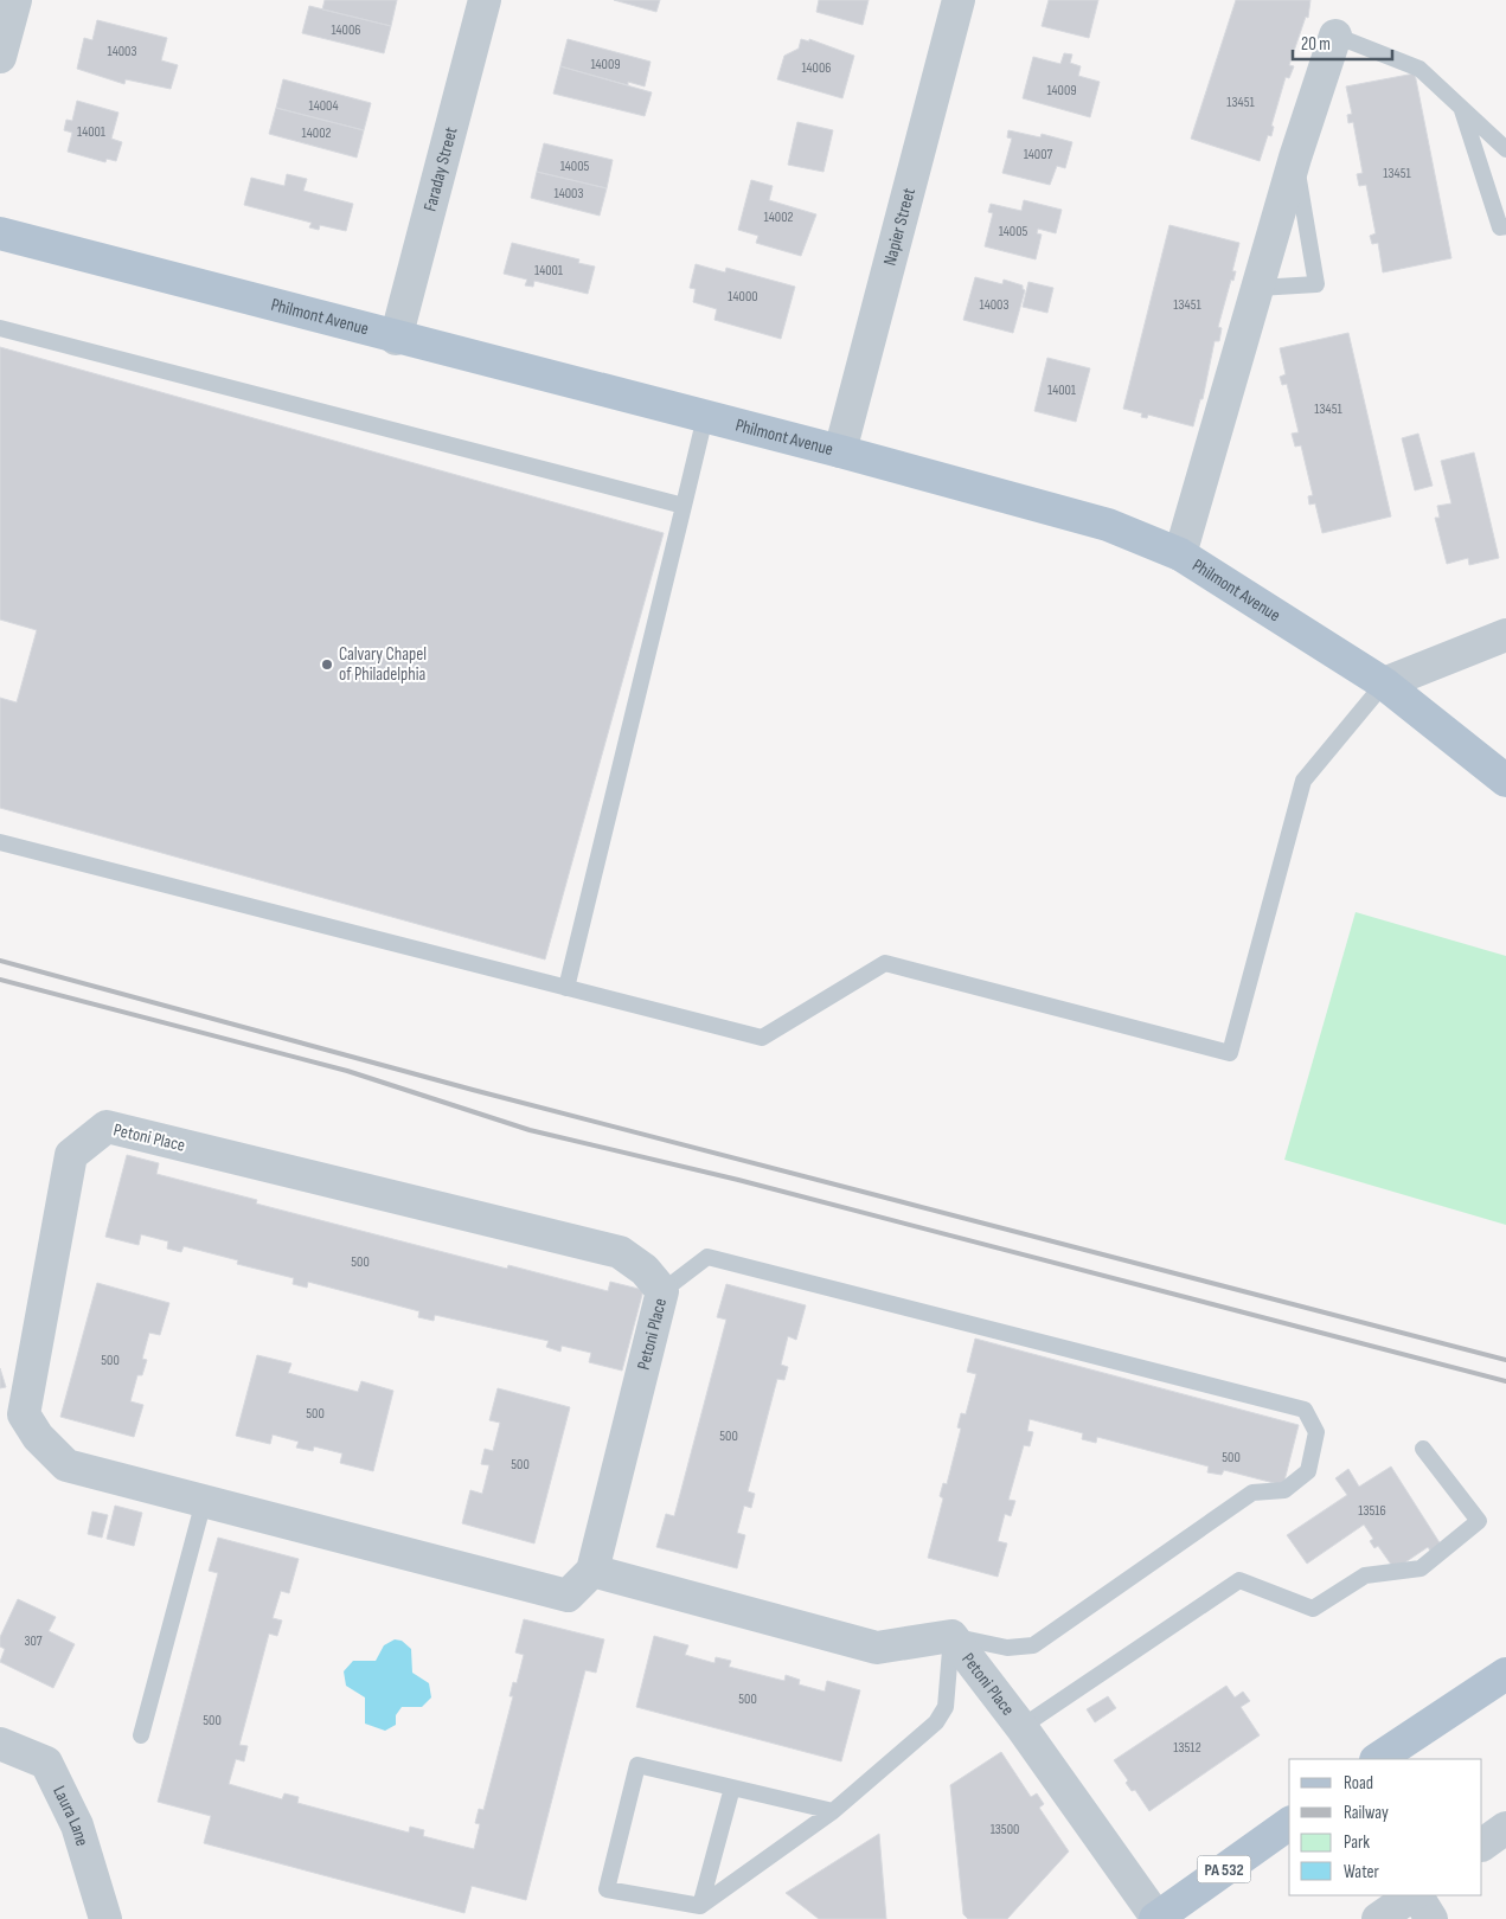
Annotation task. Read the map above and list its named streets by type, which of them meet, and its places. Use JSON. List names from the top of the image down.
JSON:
{
  "streets": {
    "main road": ["Philmont Avenue", "PA 532"],
    "street": [
      "Faraday Street",
      "Napier Street",
      "Petoni Place",
      "Laura Lane"
    ]
  },
  "crossings": [
    ["Faraday Street", "Philmont Avenue"],
    ["Napier Street", "Philmont Avenue"],
    ["Petoni Place", "PA 532"]
  ],
  "places": ["Calvary Chapel of Philadelphia"],
  "house_numbers": [
    "14006",
    "14003",
    "14009",
    "14006",
    "14009",
    "13451",
    "14004",
    "14001",
    "14002",
    "14007",
    "14005",
    "13451",
    "14003",
    "14002",
    "14005",
    "14001",
    "14000",
    "14003",
    "13451",
    "14001",
    "13451",
    "500",
    "500",
    "500",
    "500",
    "500",
    "500",
    "13516",
    "307",
    "500",
    "500",
    "13512",
    "13500"
  ],
  "legend": [
    "Road",
    "Railway",
    "Park",
    "Water"
  ],
  "scale_bar": "20 m"
}
